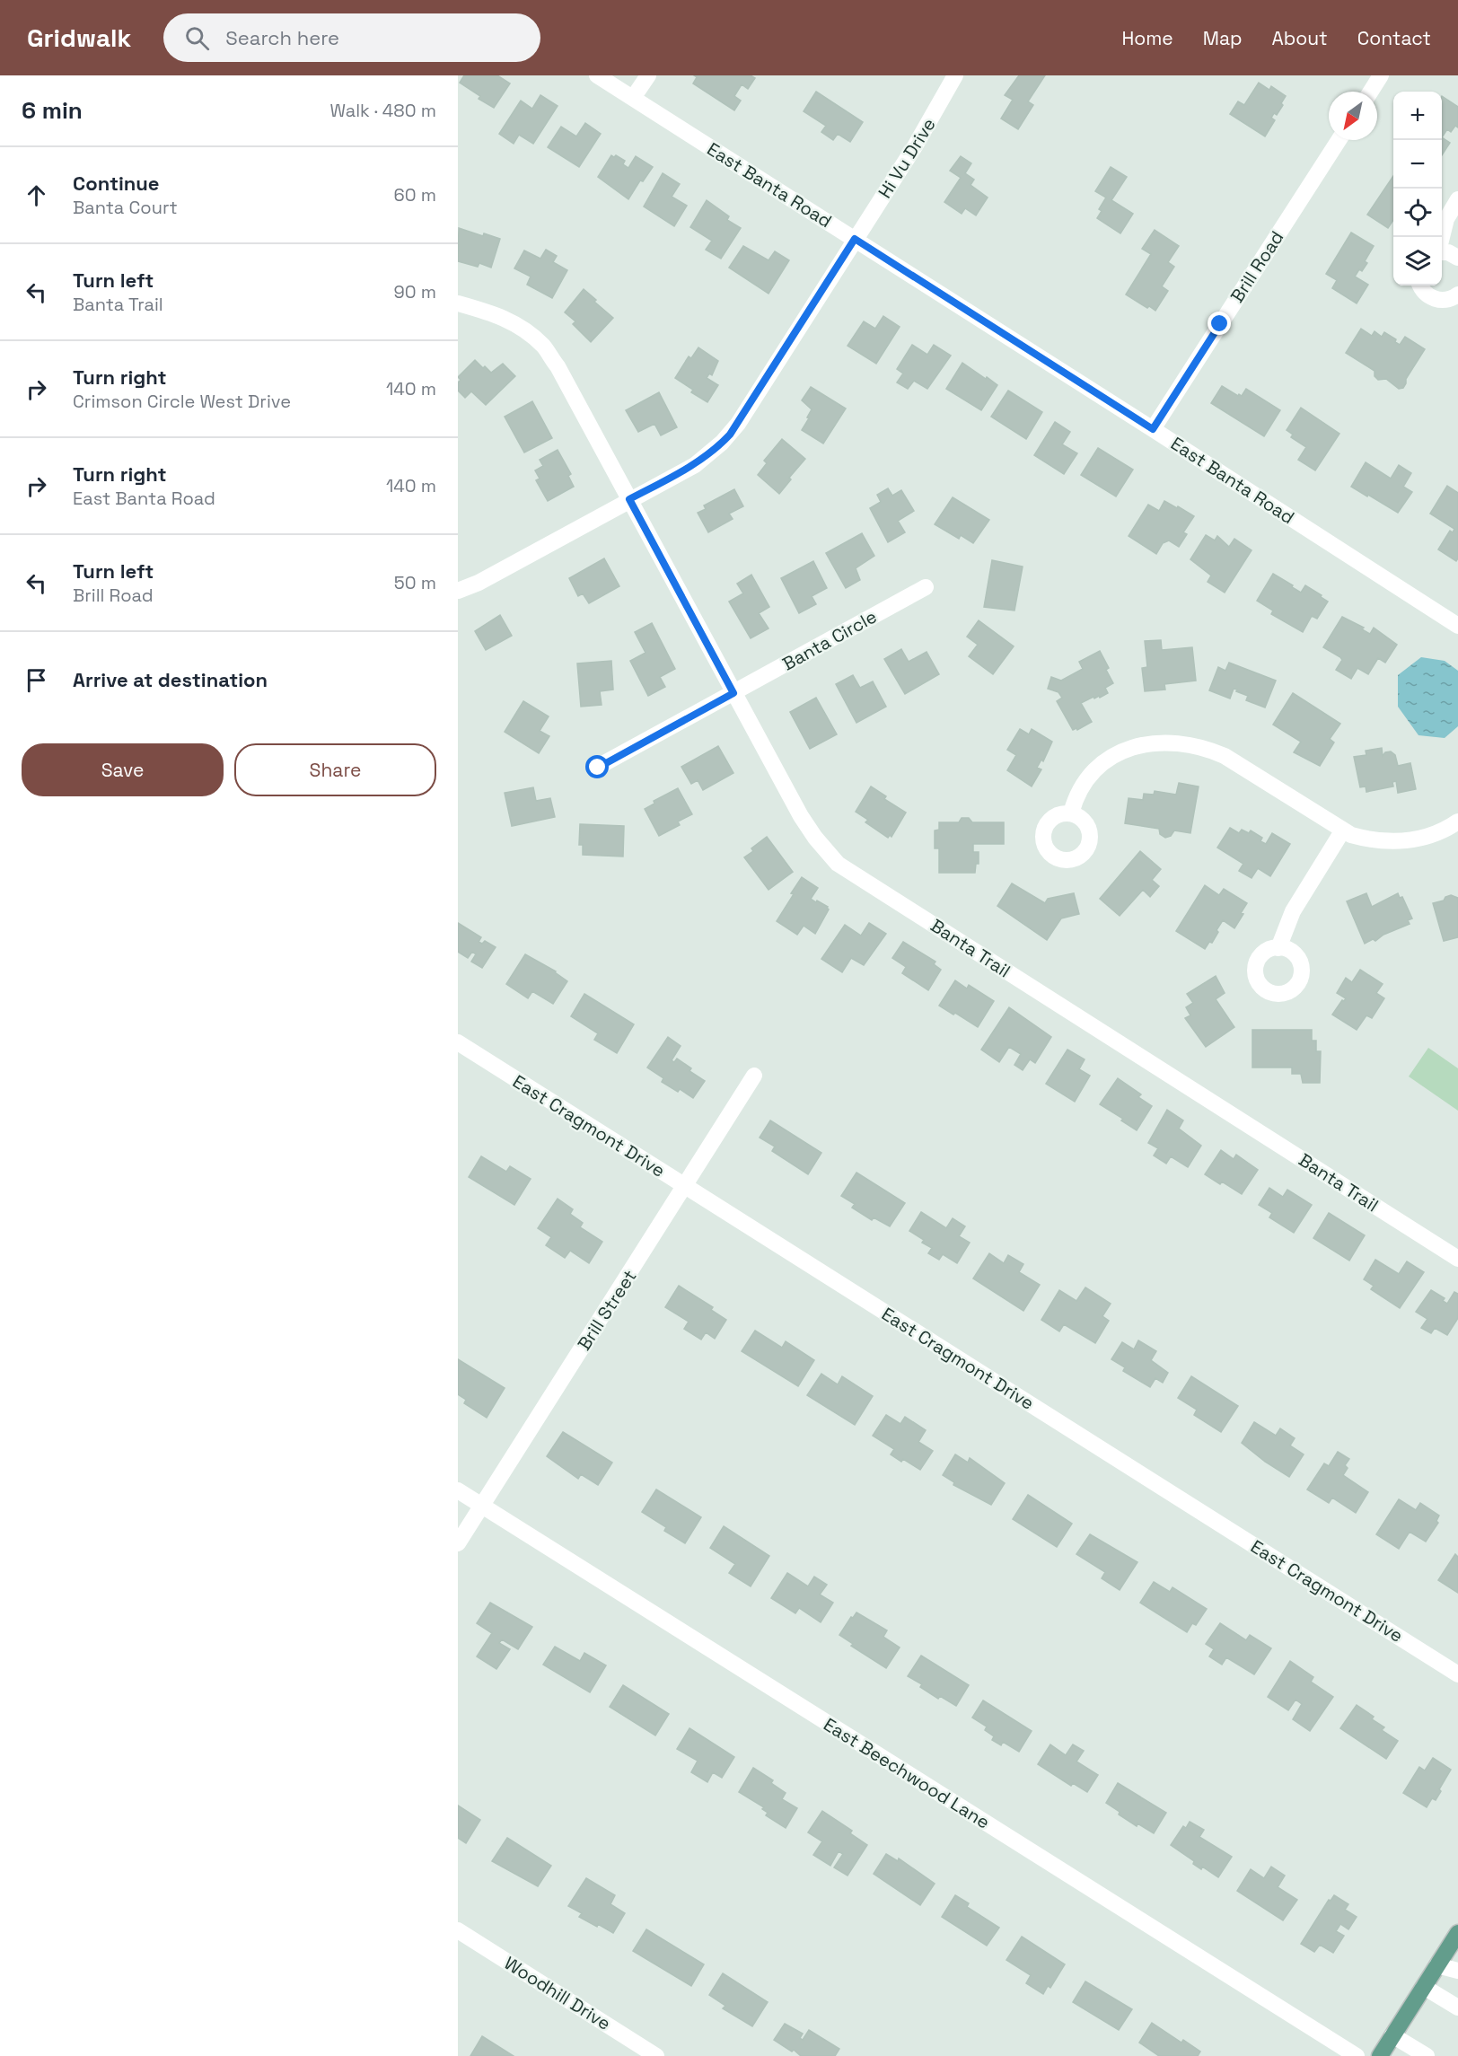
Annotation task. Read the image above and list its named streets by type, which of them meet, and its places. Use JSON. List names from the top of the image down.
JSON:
{
  "streets": {
    "street": [
      "Hi Vu Drive",
      "East Banta Road",
      "Brill Road",
      "Banta Circle",
      "Banta Trail",
      "East Cragmont Drive",
      "Brill Street",
      "East Beechwood Lane",
      "Woodhill Drive"
    ]
  },
  "crossings": [
    ["Hi Vu Drive", "East Banta Road"],
    ["Hi Vu Drive", "Banta Trail"],
    ["East Banta Road", "Brill Road"],
    ["Banta Circle", "Banta Trail"],
    ["East Cragmont Drive", "Brill Street"],
    ["Brill Street", "East Beechwood Lane"]
  ],
  "north": "bottom left",
  "page": {
    "header": "Gridwalk",
    "search": "Search here",
    "nav": [
      "Home",
      "Map",
      "About",
      "Contact"
    ],
    "heading": ["6 min", "Walk · 480 m"],
    "map_buttons": ["+", "−"],
    "list": [
      ["Continue", "Banta Court", "60 m"],
      ["Turn left", "Banta Trail", "90 m"],
      ["Turn right", "Crimson Circle West Drive", "140 m"],
      ["Turn right", "East Banta Road", "140 m"],
      ["Turn left", "Brill Road", "50 m"],
      "Arrive at destination"
    ],
    "buttons": ["Save", "Share"]
  }
}
